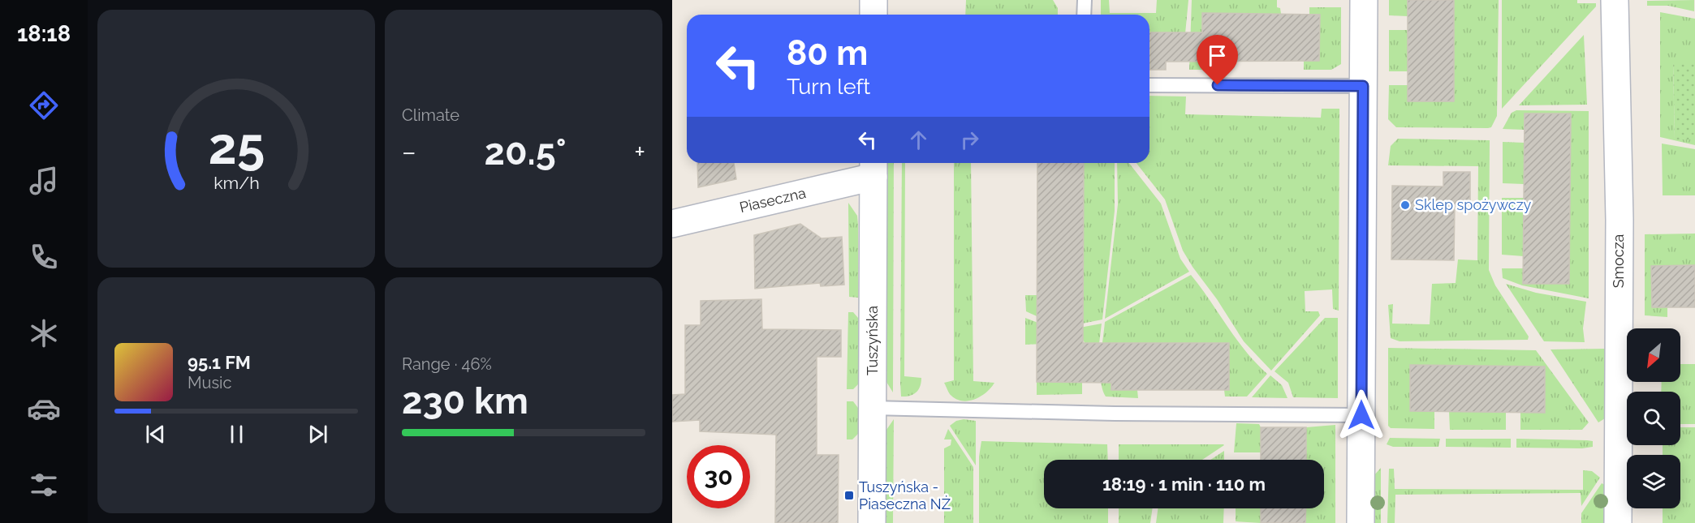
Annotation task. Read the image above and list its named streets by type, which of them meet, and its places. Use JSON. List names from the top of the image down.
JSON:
{
  "streets": {
    "street": ["Piaseczna", "Smocza", "Tuszyńska"]
  },
  "crossings": [
    ["Piaseczna", "Tuszyńska"]
  ],
  "places": {
    "other": ["Sklep spożywczy"],
    "transit": ["Tuszyńska - Piaseczna NŻ"]
  },
  "north": "bottom left",
  "page": {
    "tabs": "18:18",
    "tile": [
      "Climate",
      ["Range · 46%", "230 km"]
    ],
    "turn": ["80 m", "Turn left"],
    "heat": ["−", "20.5°", "+"],
    "song": ["95.1 FM", "Music"],
    "limit": "30",
    "trip": "18:19 · 1 min · 110 m",
    "gauge": ["25", "km/h"]
  }
}
